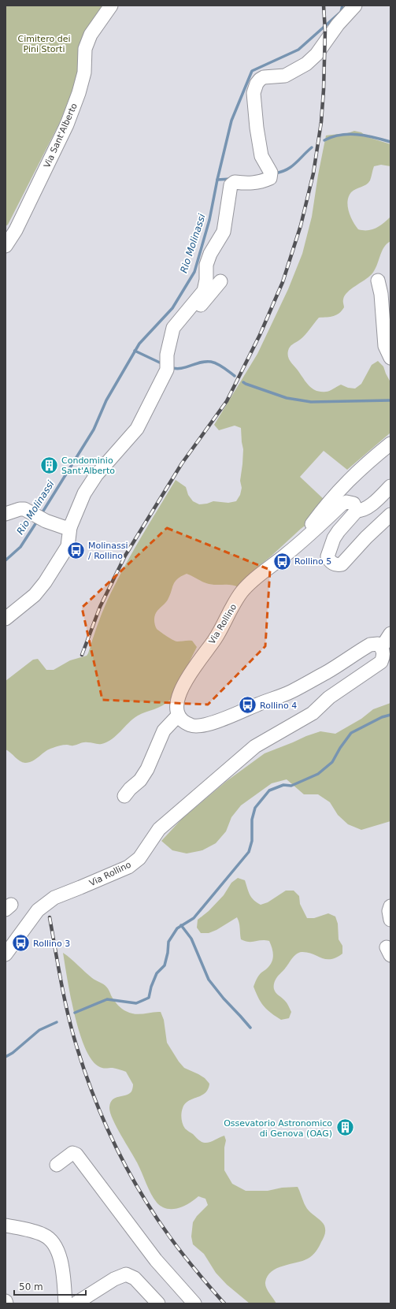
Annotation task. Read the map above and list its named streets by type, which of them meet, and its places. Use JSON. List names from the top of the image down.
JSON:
{
  "streets": {
    "street": ["Via Sant'Alberto", "Via Rollino"]
  },
  "water": ["Rio Molinassi"],
  "parks": ["Cimitero dei Pini Storti"],
  "places": {
    "building": ["Condominio Sant'Alberto", "Ossevatorio Astronomico di Genova (OAG)"],
    "bus stop": [
      "Molinassi / Rollino",
      "Rollino 5",
      "Rollino 4",
      "Rollino 3"
    ]
  },
  "scale_bar": "50 m"
}
